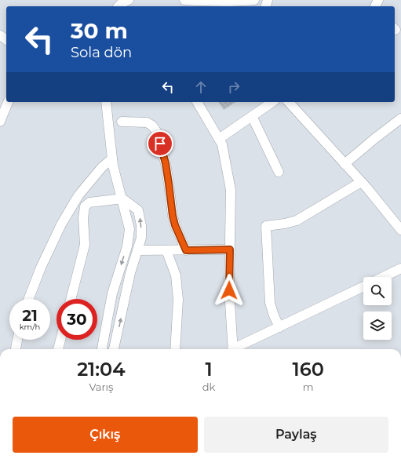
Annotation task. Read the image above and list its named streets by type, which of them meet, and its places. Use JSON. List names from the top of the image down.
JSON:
{
  "page": {
    "turn": ["30 m", "Sola dön"],
    "speed": "21 km/h",
    "limit": "30",
    "eta": [
      "21:04",
      "Varış",
      "1",
      "dk",
      "160",
      "m"
    ],
    "buttons": ["Çıkış", "Paylaş"]
  }
}
